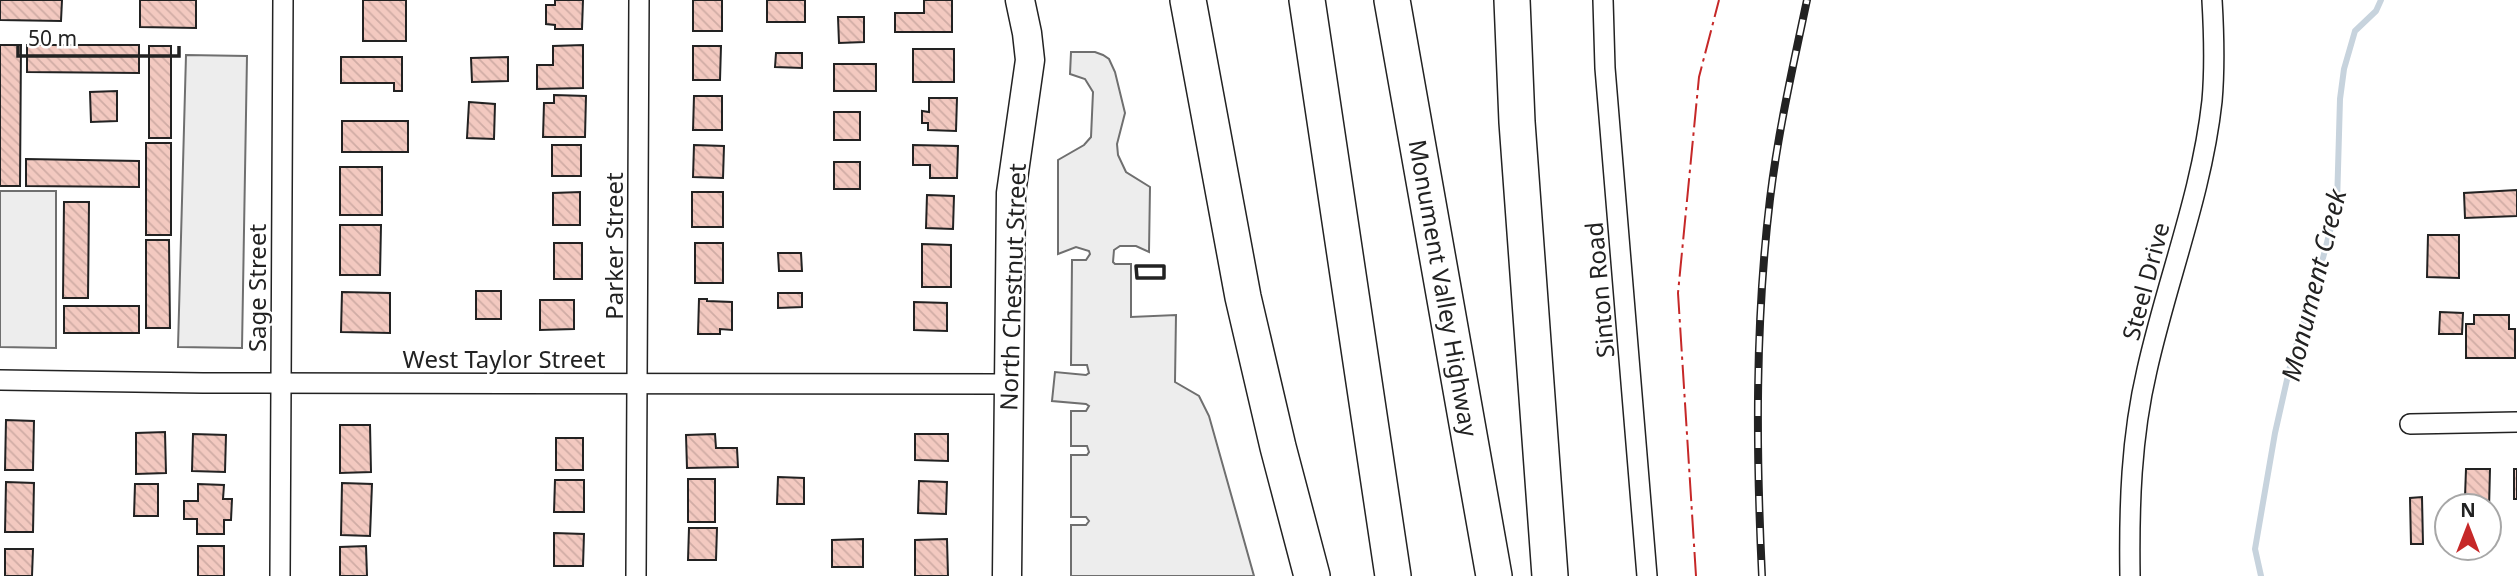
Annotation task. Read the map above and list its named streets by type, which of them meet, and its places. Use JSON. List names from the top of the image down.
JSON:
{
  "streets": {
    "highway": ["Monument Valley Highway"],
    "main road": ["North Chestnut Street"],
    "street": [
      "Parker Street",
      "Steel Drive",
      "Sage Street",
      "Sinton Road",
      "West Taylor Street"
    ]
  },
  "crossings": [
    ["Parker Street", "West Taylor Street"],
    ["North Chestnut Street", "West Taylor Street"],
    ["Sage Street", "West Taylor Street"]
  ],
  "water": ["Monument Creek"],
  "scale_bar": "50 m",
  "north": "top"
}
